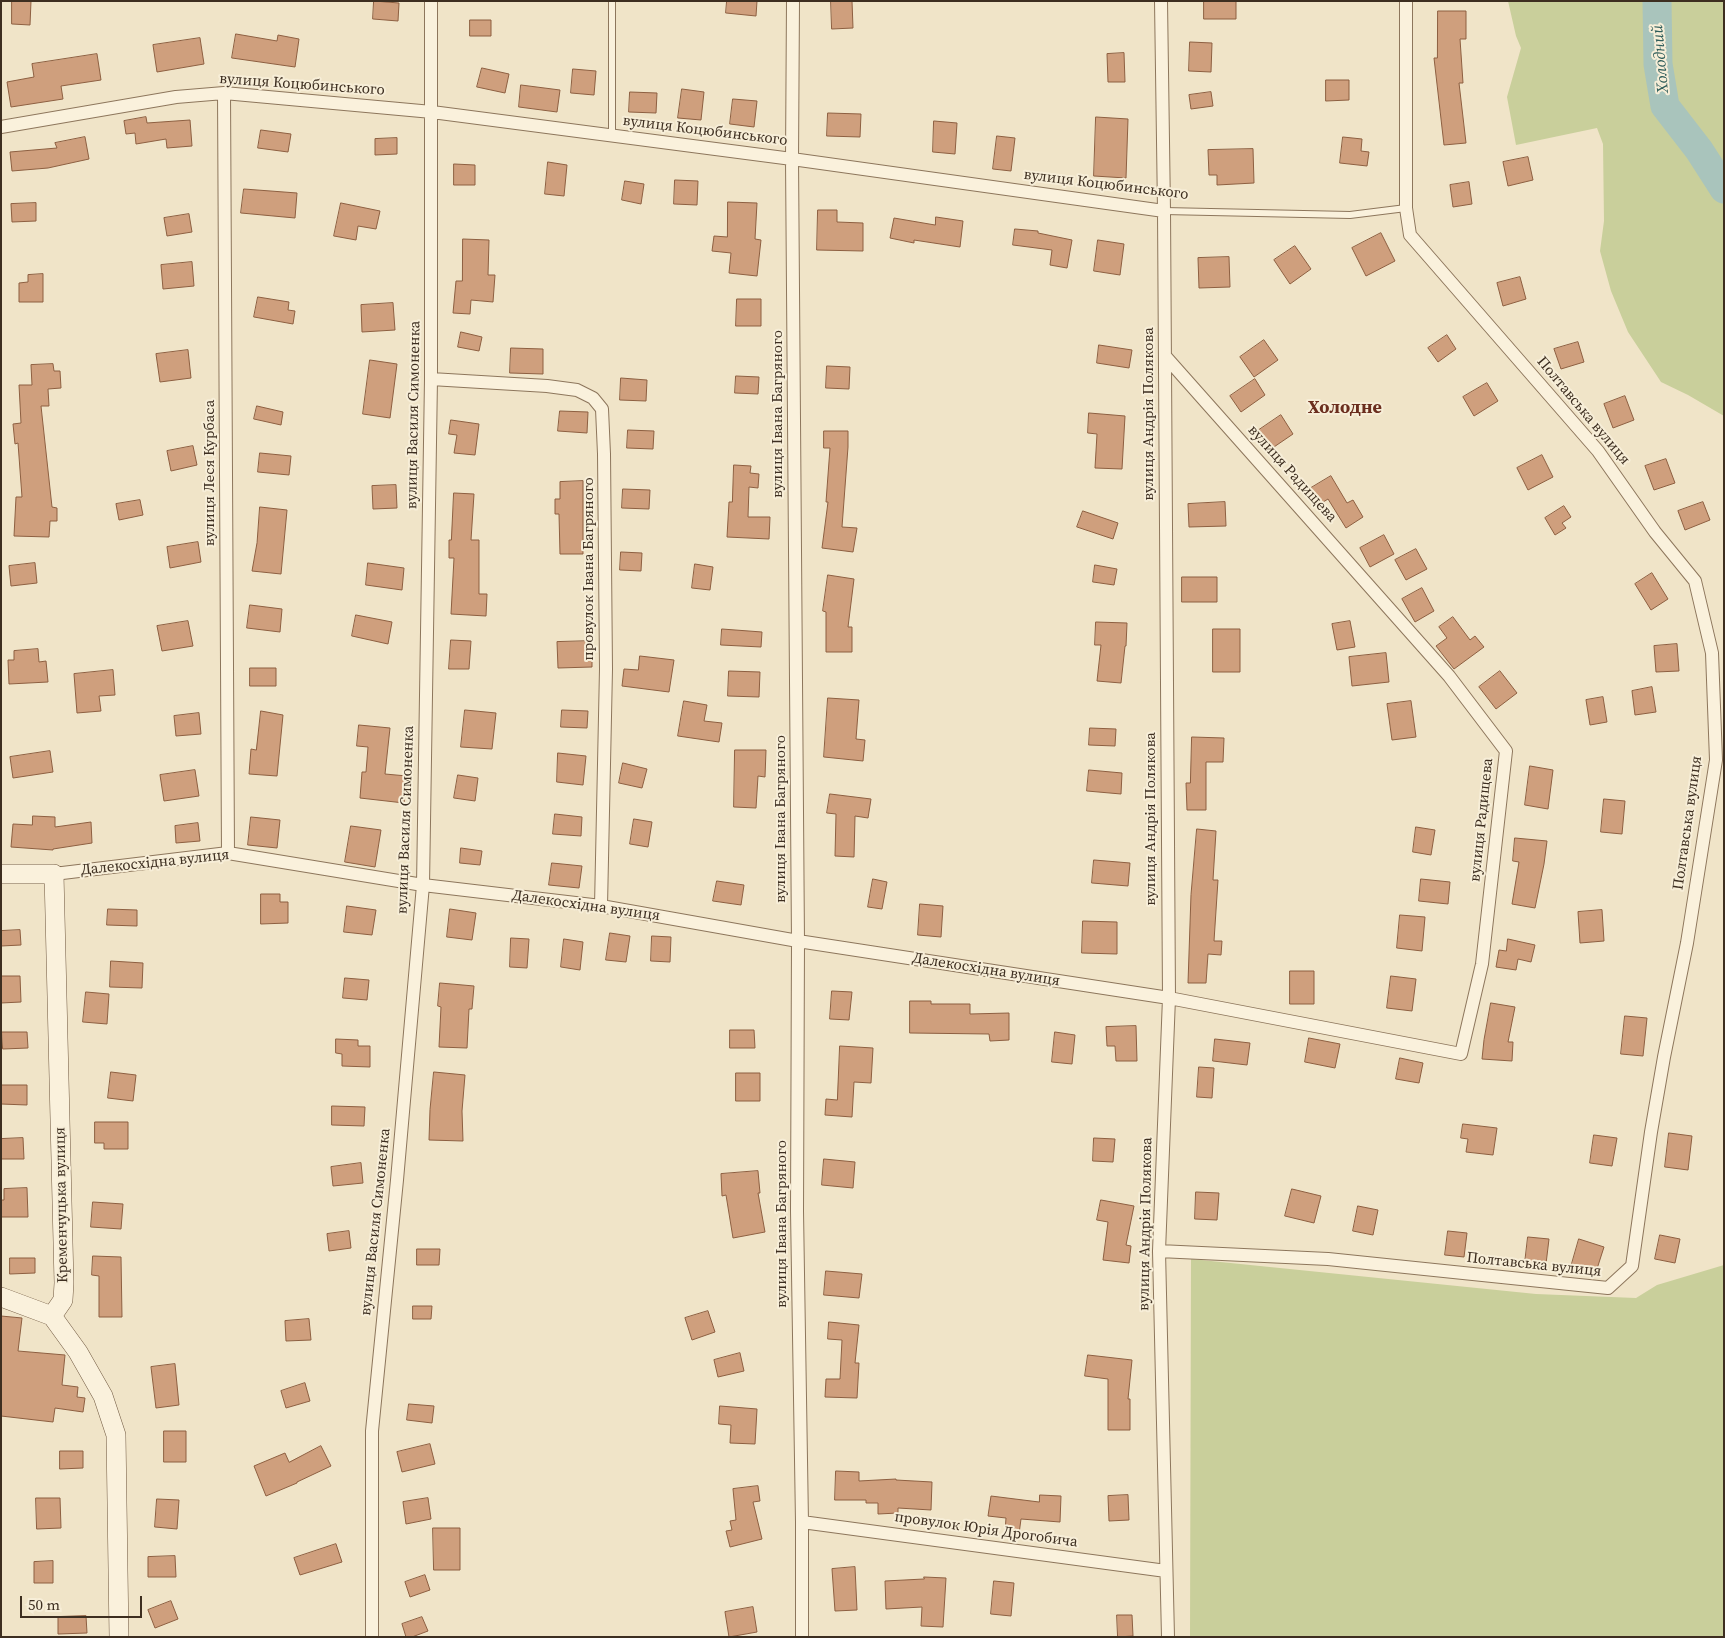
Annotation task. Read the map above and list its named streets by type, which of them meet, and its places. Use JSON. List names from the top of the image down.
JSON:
{
  "streets": {
    "street": [
      "вулиця Коцюбинського",
      "Полтавська вулиця",
      "вулиця Івана Багряного",
      "вулиця Андрія Полякова",
      "вулиця Василя Симоненка",
      "вулиця Леся Курбаса",
      "вулиця Радищева",
      "провулок Івана Багряного",
      "Далекосхідна вулиця",
      "Кременчуцька вулиця",
      "провулок Юрія Дрогобича"
    ]
  },
  "crossings": [
    ["вулиця Коцюбинського", "Полтавська вулиця"],
    ["вулиця Коцюбинського", "вулиця Івана Багряного"],
    ["вулиця Коцюбинського", "вулиця Андрія Полякова"],
    ["вулиця Коцюбинського", "вулиця Василя Симоненка"],
    ["вулиця Коцюбинського", "вулиця Леся Курбаса"],
    ["Полтавська вулиця", "вулиця Андрія Полякова"],
    ["вулиця Івана Багряного", "Далекосхідна вулиця"],
    ["вулиця Івана Багряного", "провулок Юрія Дрогобича"],
    ["вулиця Андрія Полякова", "вулиця Радищева"],
    ["вулиця Андрія Полякова", "Далекосхідна вулиця"],
    ["вулиця Андрія Полякова", "провулок Юрія Дрогобича"],
    ["вулиця Василя Симоненка", "провулок Івана Багряного"],
    ["вулиця Василя Симоненка", "Далекосхідна вулиця"],
    ["вулиця Леся Курбаса", "Далекосхідна вулиця"],
    ["вулиця Радищева", "Далекосхідна вулиця"],
    ["провулок Івана Багряного", "Далекосхідна вулиця"],
    ["Далекосхідна вулиця", "Кременчуцька вулиця"]
  ],
  "districts": ["Холодне"],
  "water": ["Холодний"],
  "scale_bar": "50 m"
}
